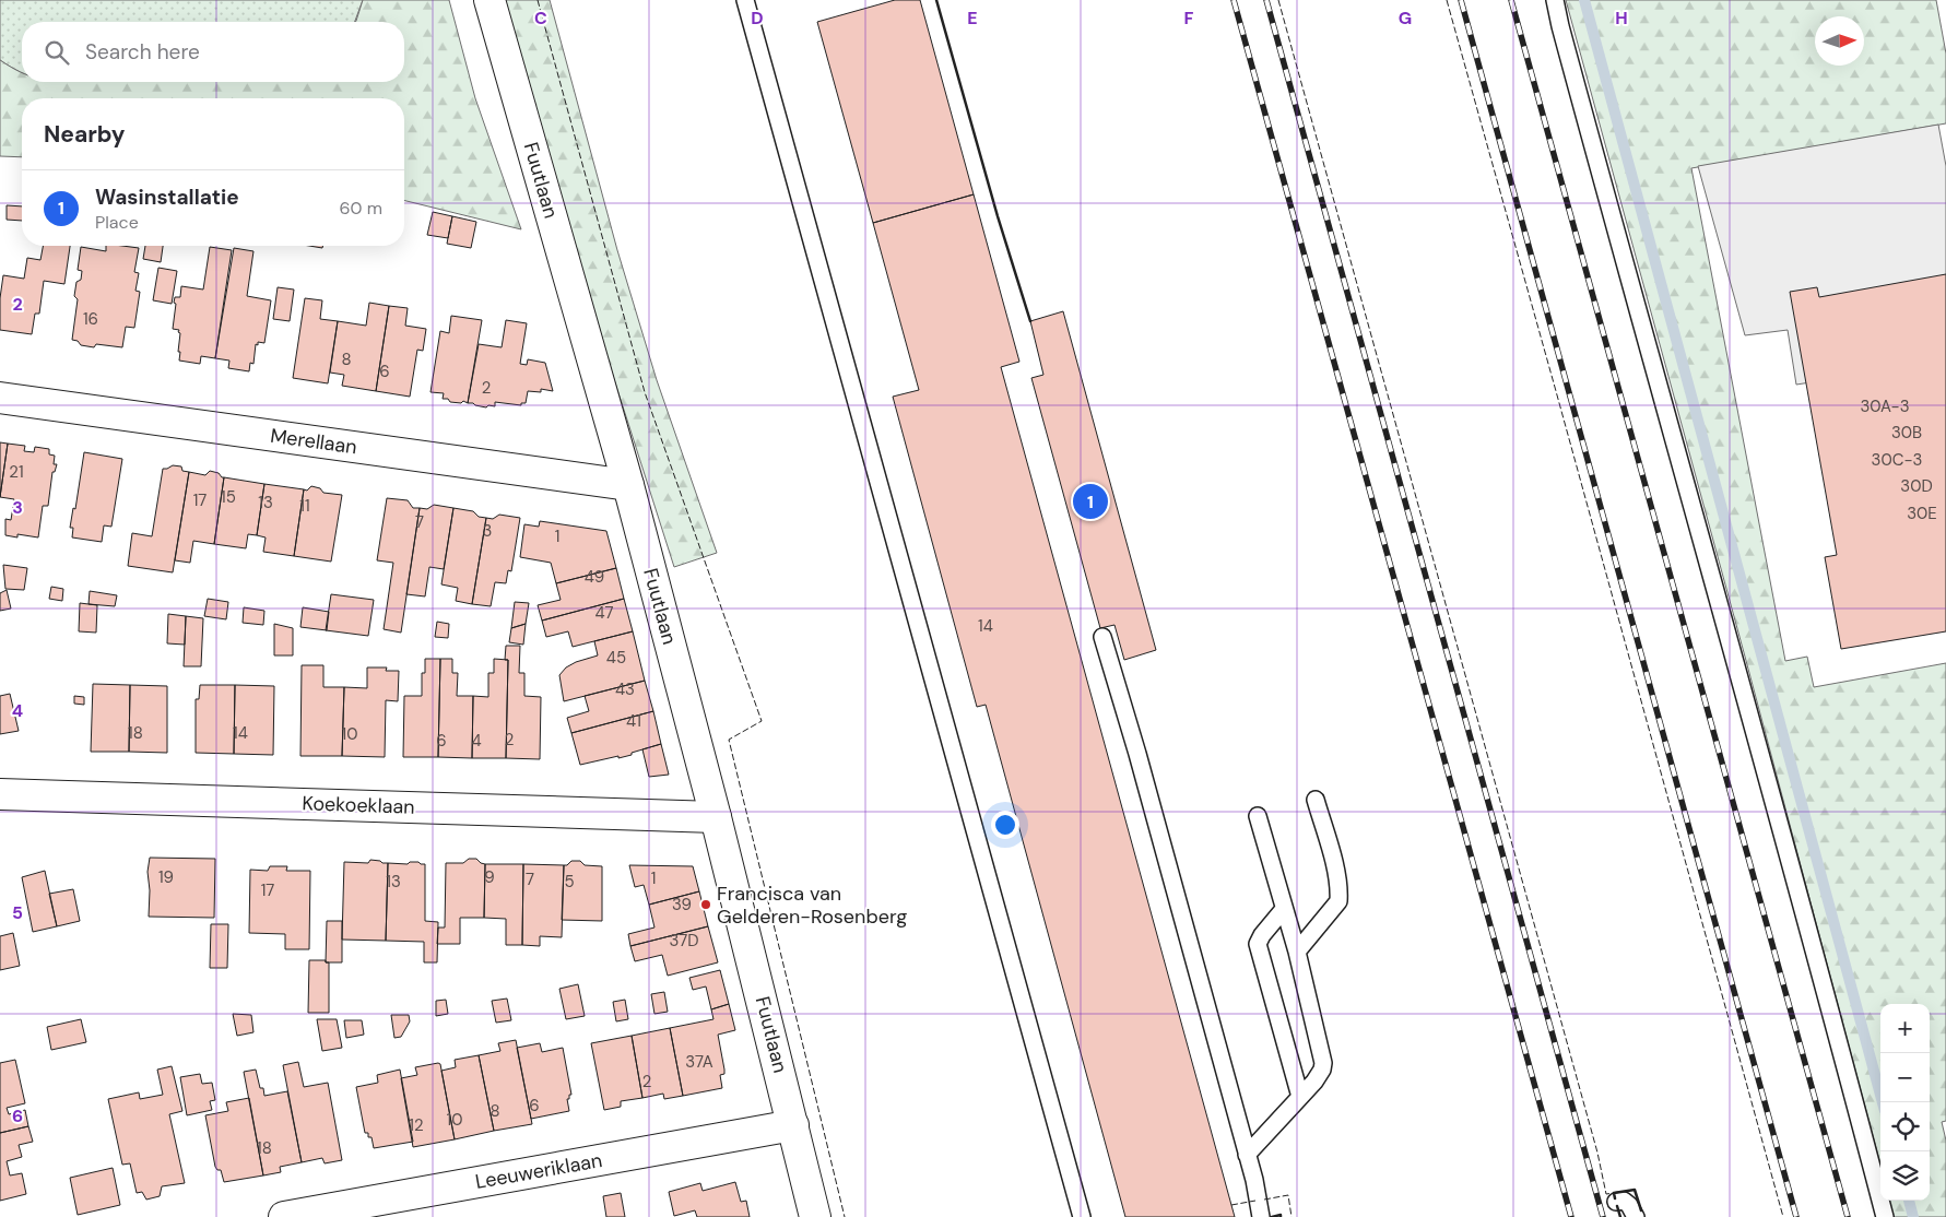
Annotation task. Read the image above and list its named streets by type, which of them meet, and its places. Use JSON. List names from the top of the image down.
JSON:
{
  "streets": {
    "street": [
      "Fuutlaan",
      "Merellaan",
      "Koekoeklaan",
      "Leeuweriklaan"
    ]
  },
  "crossings": [
    ["Fuutlaan", "Merellaan"],
    ["Fuutlaan", "Koekoeklaan"],
    ["Fuutlaan", "Leeuweriklaan"]
  ],
  "places": ["Francisca van Gelderen-Rosenberg"],
  "house_numbers": [
    "16",
    "8",
    "6",
    "2",
    "30A-3",
    "30B",
    "30C-3",
    "21",
    "30D",
    "15",
    "17",
    "13",
    "11",
    "30E",
    "7",
    "3",
    "1",
    "49",
    "47",
    "14",
    "45",
    "43",
    "41",
    "18",
    "14",
    "10",
    "2",
    "6",
    "4",
    "19",
    "9",
    "1",
    "7",
    "13",
    "5",
    "17",
    "39",
    "37D",
    "37A",
    "2",
    "6",
    "8",
    "10",
    "12",
    "18"
  ],
  "north": "right",
  "page": {
    "search": "Search here",
    "heading": "Nearby",
    "list": [
      {
        "mark": "1",
        "name": "Wasinstallatie",
        "note": "Place",
        "value": "60 m"
      }
    ],
    "pins": "1",
    "map_buttons": ["+", "−"]
  },
  "grid": {
    "columns": [
      "C",
      "D",
      "E",
      "F",
      "G",
      "H"
    ],
    "rows": [
      "2",
      "3",
      "4",
      "5",
      "6"
    ]
  }
}
